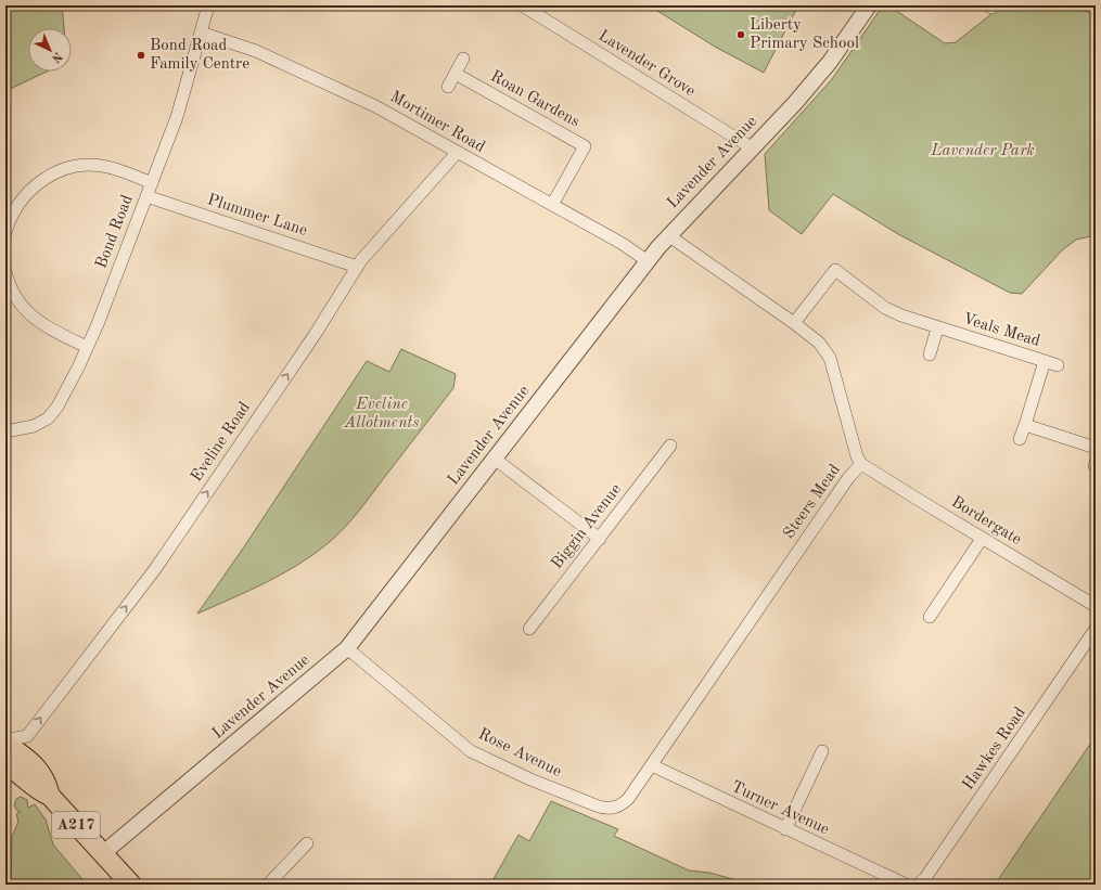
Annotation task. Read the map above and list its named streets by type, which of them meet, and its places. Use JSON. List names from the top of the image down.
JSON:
{
  "streets": {
    "main road": ["A217"],
    "street": [
      "Lavender Grove",
      "Roan Gardens",
      "Mortimer Road",
      "Lavender Avenue",
      "Plummer Lane",
      "Bond Road",
      "Veals Mead",
      "Eveline Road",
      "Steers Mead",
      "Bordergate",
      "Biggin Avenue",
      "Hawkes Road",
      "Rose Avenue",
      "Turner Avenue"
    ]
  },
  "crossings": [
    ["Lavender Grove", "Lavender Avenue"],
    ["Roan Gardens", "Mortimer Road"],
    ["Mortimer Road", "Lavender Avenue"],
    ["Mortimer Road", "Bond Road"],
    ["Mortimer Road", "Eveline Road"],
    ["Lavender Avenue", "Steers Mead"],
    ["Lavender Avenue", "Rose Avenue"],
    ["Lavender Avenue", "A217"],
    ["Plummer Lane", "Bond Road"],
    ["Plummer Lane", "Eveline Road"],
    ["Veals Mead", "Steers Mead"],
    ["Eveline Road", "A217"],
    ["Steers Mead", "Bordergate"],
    ["Steers Mead", "Rose Avenue"],
    ["Steers Mead", "Turner Avenue"]
  ],
  "one_way": ["Eveline Road"],
  "parks": ["Lavender Park", "Eveline Allotments"],
  "places": ["Liberty Primary School", "Bond Road Family Centre"],
  "north": "bottom right"
}
